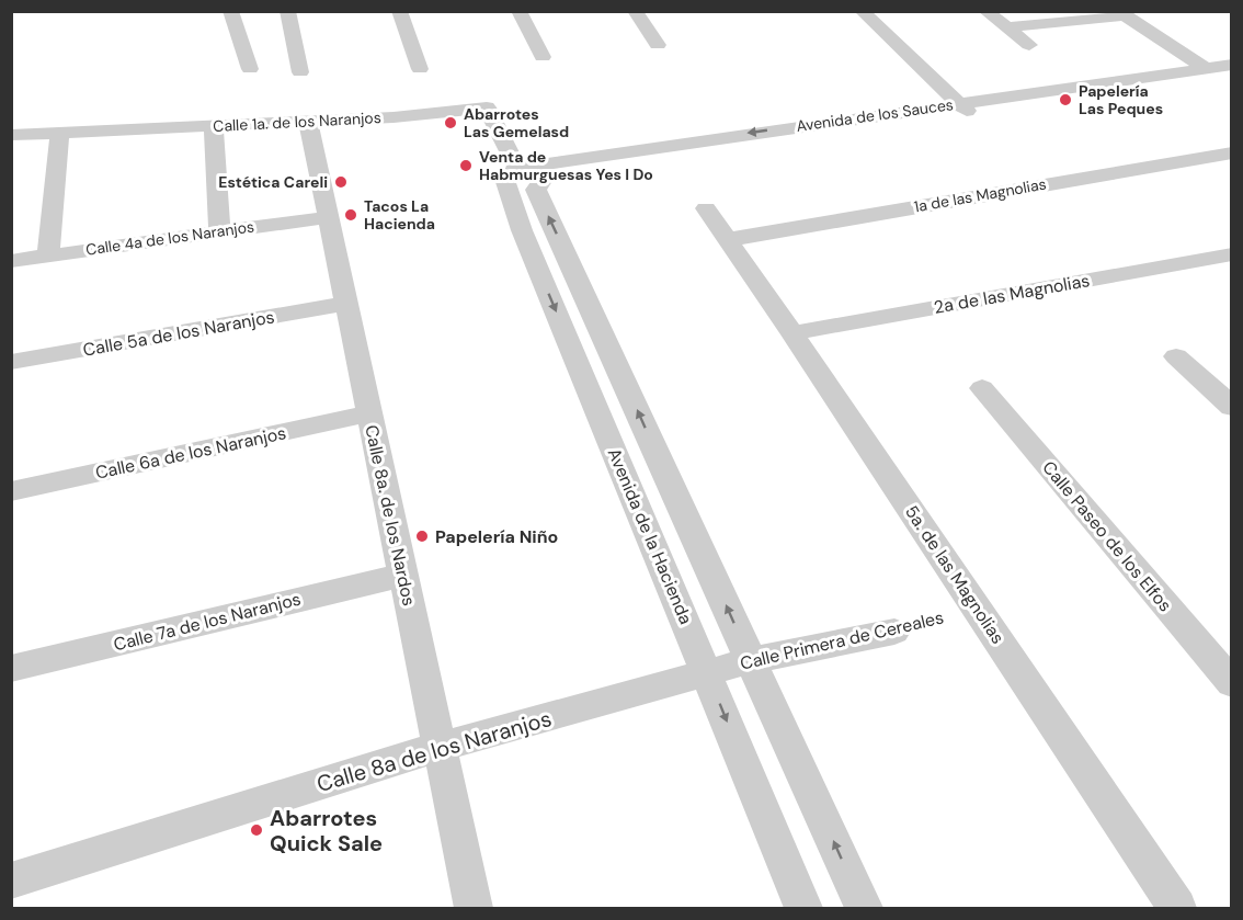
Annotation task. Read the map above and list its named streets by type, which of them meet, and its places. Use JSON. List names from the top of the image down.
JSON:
{
  "streets": {
    "street": [
      "Avenida de los Sauces",
      "Calle 1a. de los Naranjos",
      "1a de las Magnolias",
      "Calle 4a de los Naranjos",
      "2a de las Magnolias",
      "Calle 5a de los Naranjos",
      "Calle 6a de los Naranjos",
      "Calle 8a. de los Nardos",
      "Avenida de la Hacienda",
      "Calle Paseo de los Elfos",
      "5a. de las Magnolias",
      "Calle 7a de los Naranjos",
      "Calle Primera de Cereales",
      "Calle 8a de los Naranjos"
    ]
  },
  "crossings": [
    ["Avenida de los Sauces", "Calle 1a. de los Naranjos"],
    ["Avenida de los Sauces", "Avenida de la Hacienda"],
    ["Calle 1a. de los Naranjos", "Calle 8a. de los Nardos"],
    ["Calle 1a. de los Naranjos", "Avenida de la Hacienda"],
    ["1a de las Magnolias", "5a. de las Magnolias"],
    ["Calle 4a de los Naranjos", "Calle 8a. de los Nardos"],
    ["2a de las Magnolias", "5a. de las Magnolias"],
    ["Calle 5a de los Naranjos", "Calle 8a. de los Nardos"],
    ["Calle 6a de los Naranjos", "Calle 8a. de los Nardos"],
    ["Calle 8a. de los Nardos", "Calle 7a de los Naranjos"],
    ["Calle 8a. de los Nardos", "Calle 8a de los Naranjos"],
    ["Avenida de la Hacienda", "Calle Primera de Cereales"],
    ["Avenida de la Hacienda", "Calle 8a de los Naranjos"],
    ["5a. de las Magnolias", "Calle Primera de Cereales"],
    ["Calle Primera de Cereales", "Calle 8a de los Naranjos"]
  ],
  "places": [
    "Papelería Las Peques",
    "Abarrotes Las Gemelasd",
    "Venta de Habmurguesas Yes I Do",
    "Estética Careli",
    "Tacos La Hacienda",
    "Papelería Niño",
    "Abarrotes Quick Sale"
  ]
}
